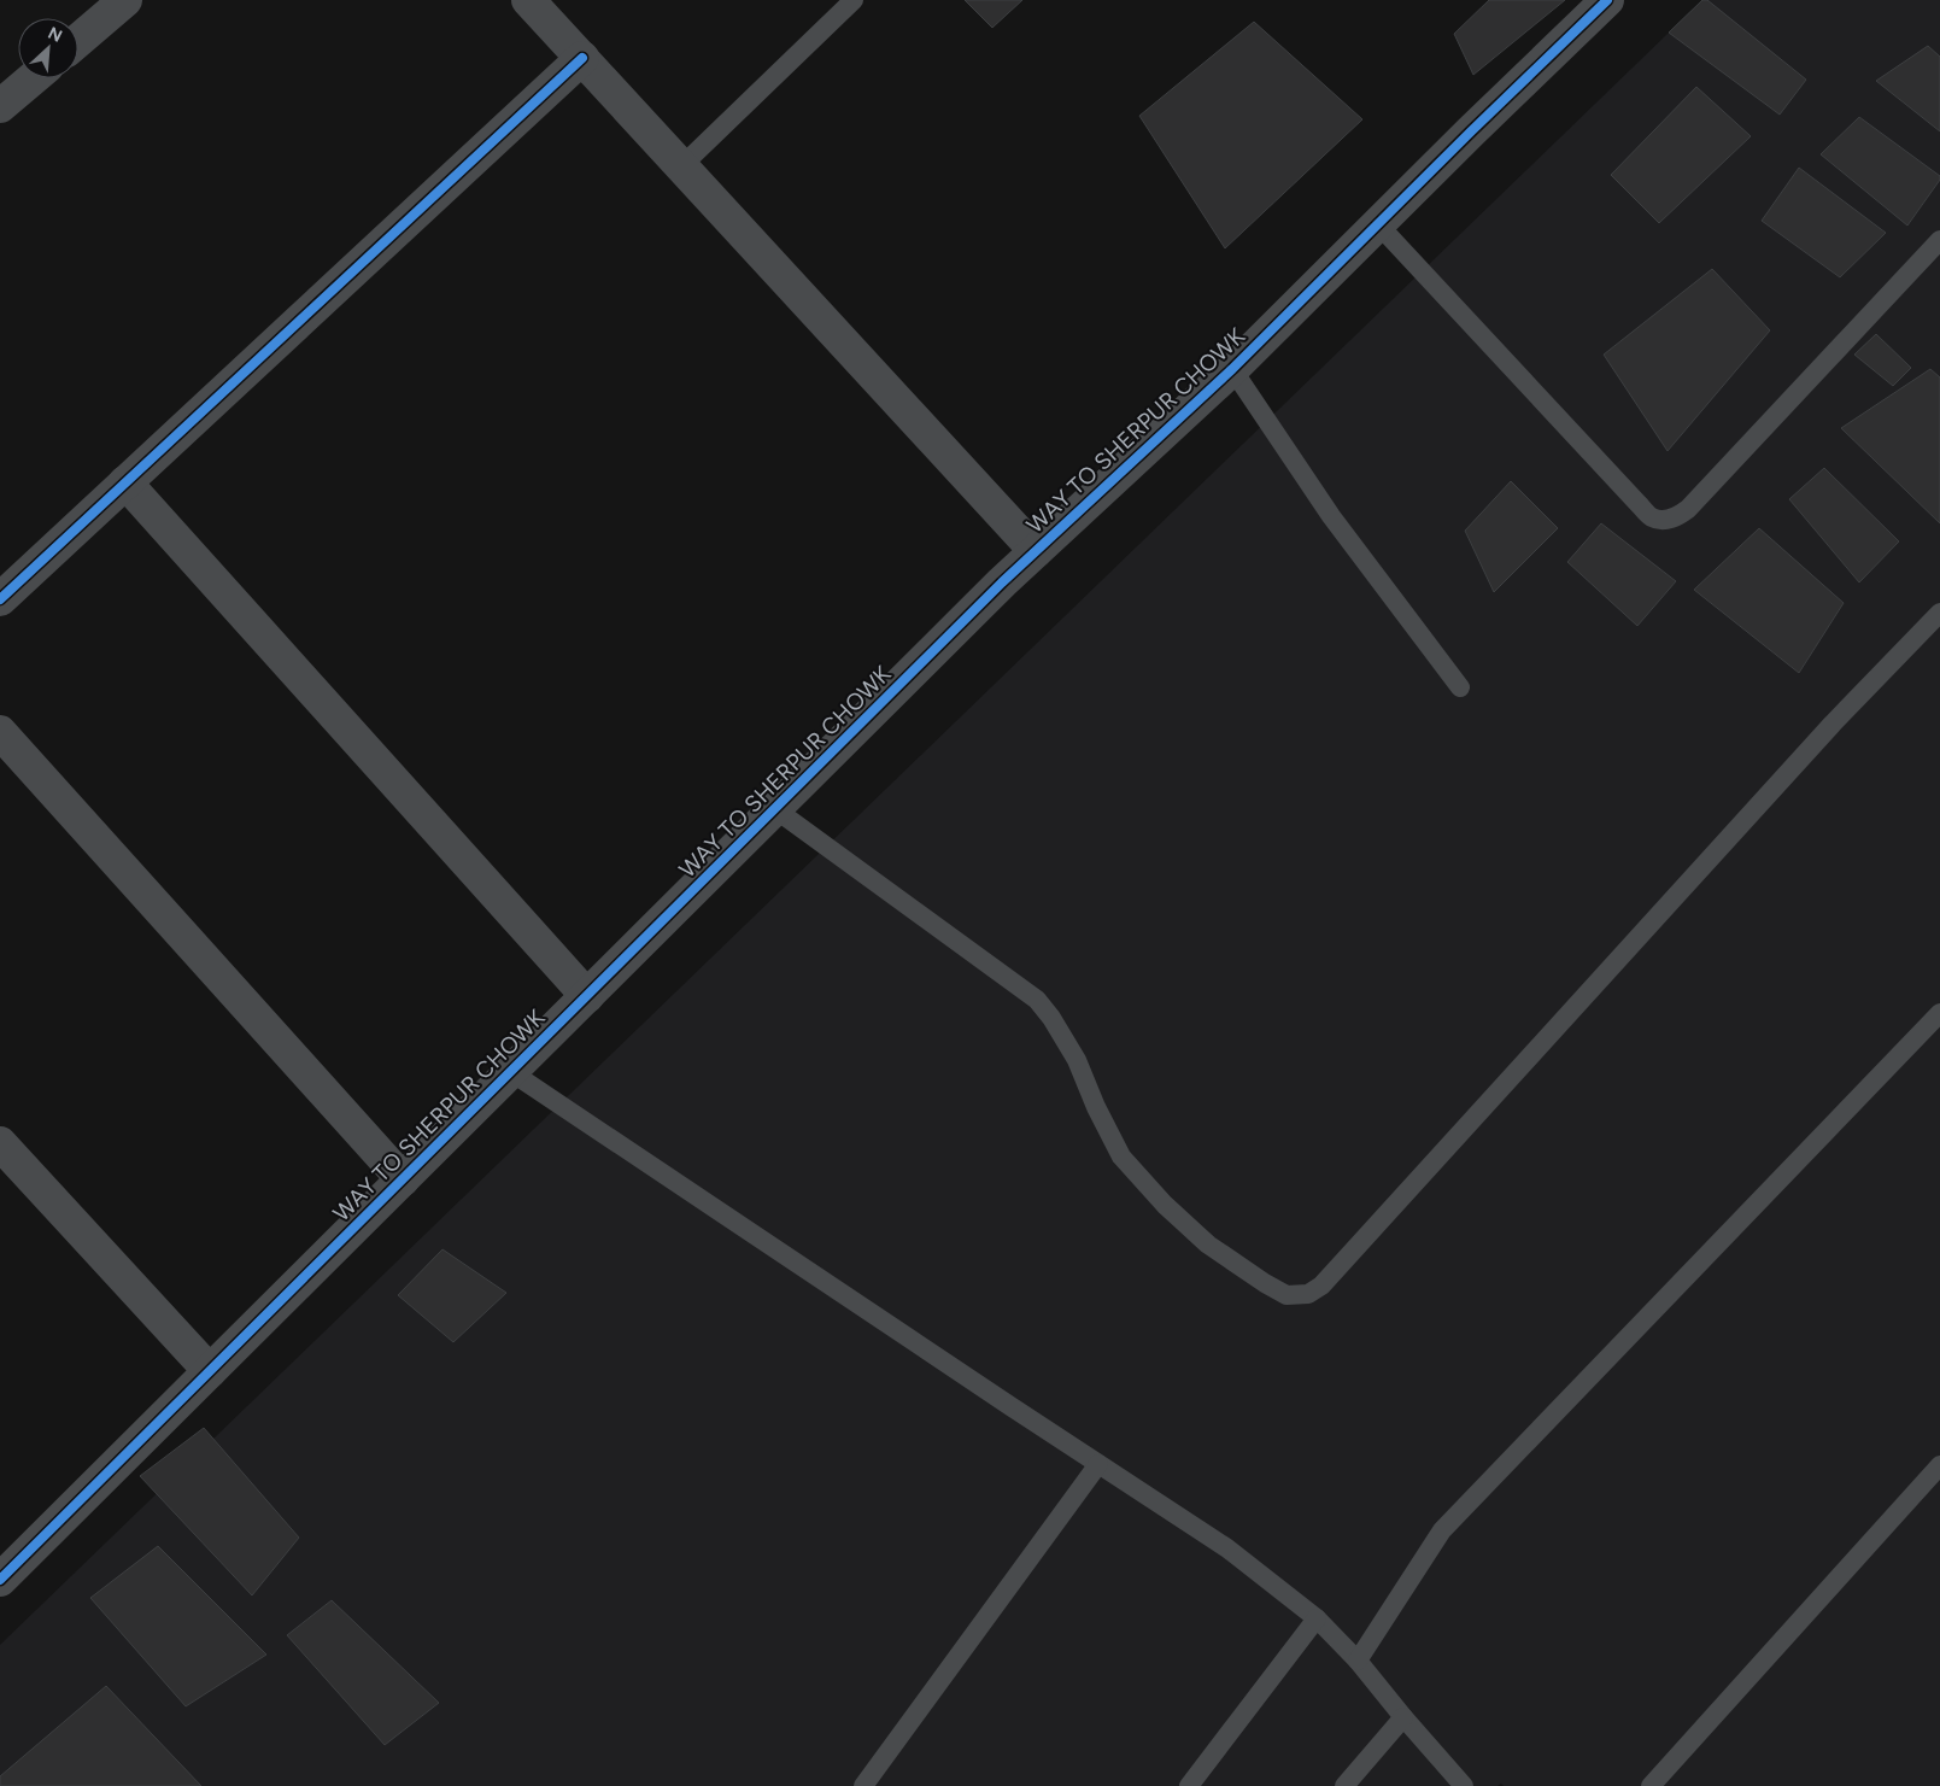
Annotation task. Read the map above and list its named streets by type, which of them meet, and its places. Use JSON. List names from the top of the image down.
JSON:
{
  "streets": {
    "street": ["WAY TO SHERPUR CHOWK"]
  },
  "north": "top right"
}
